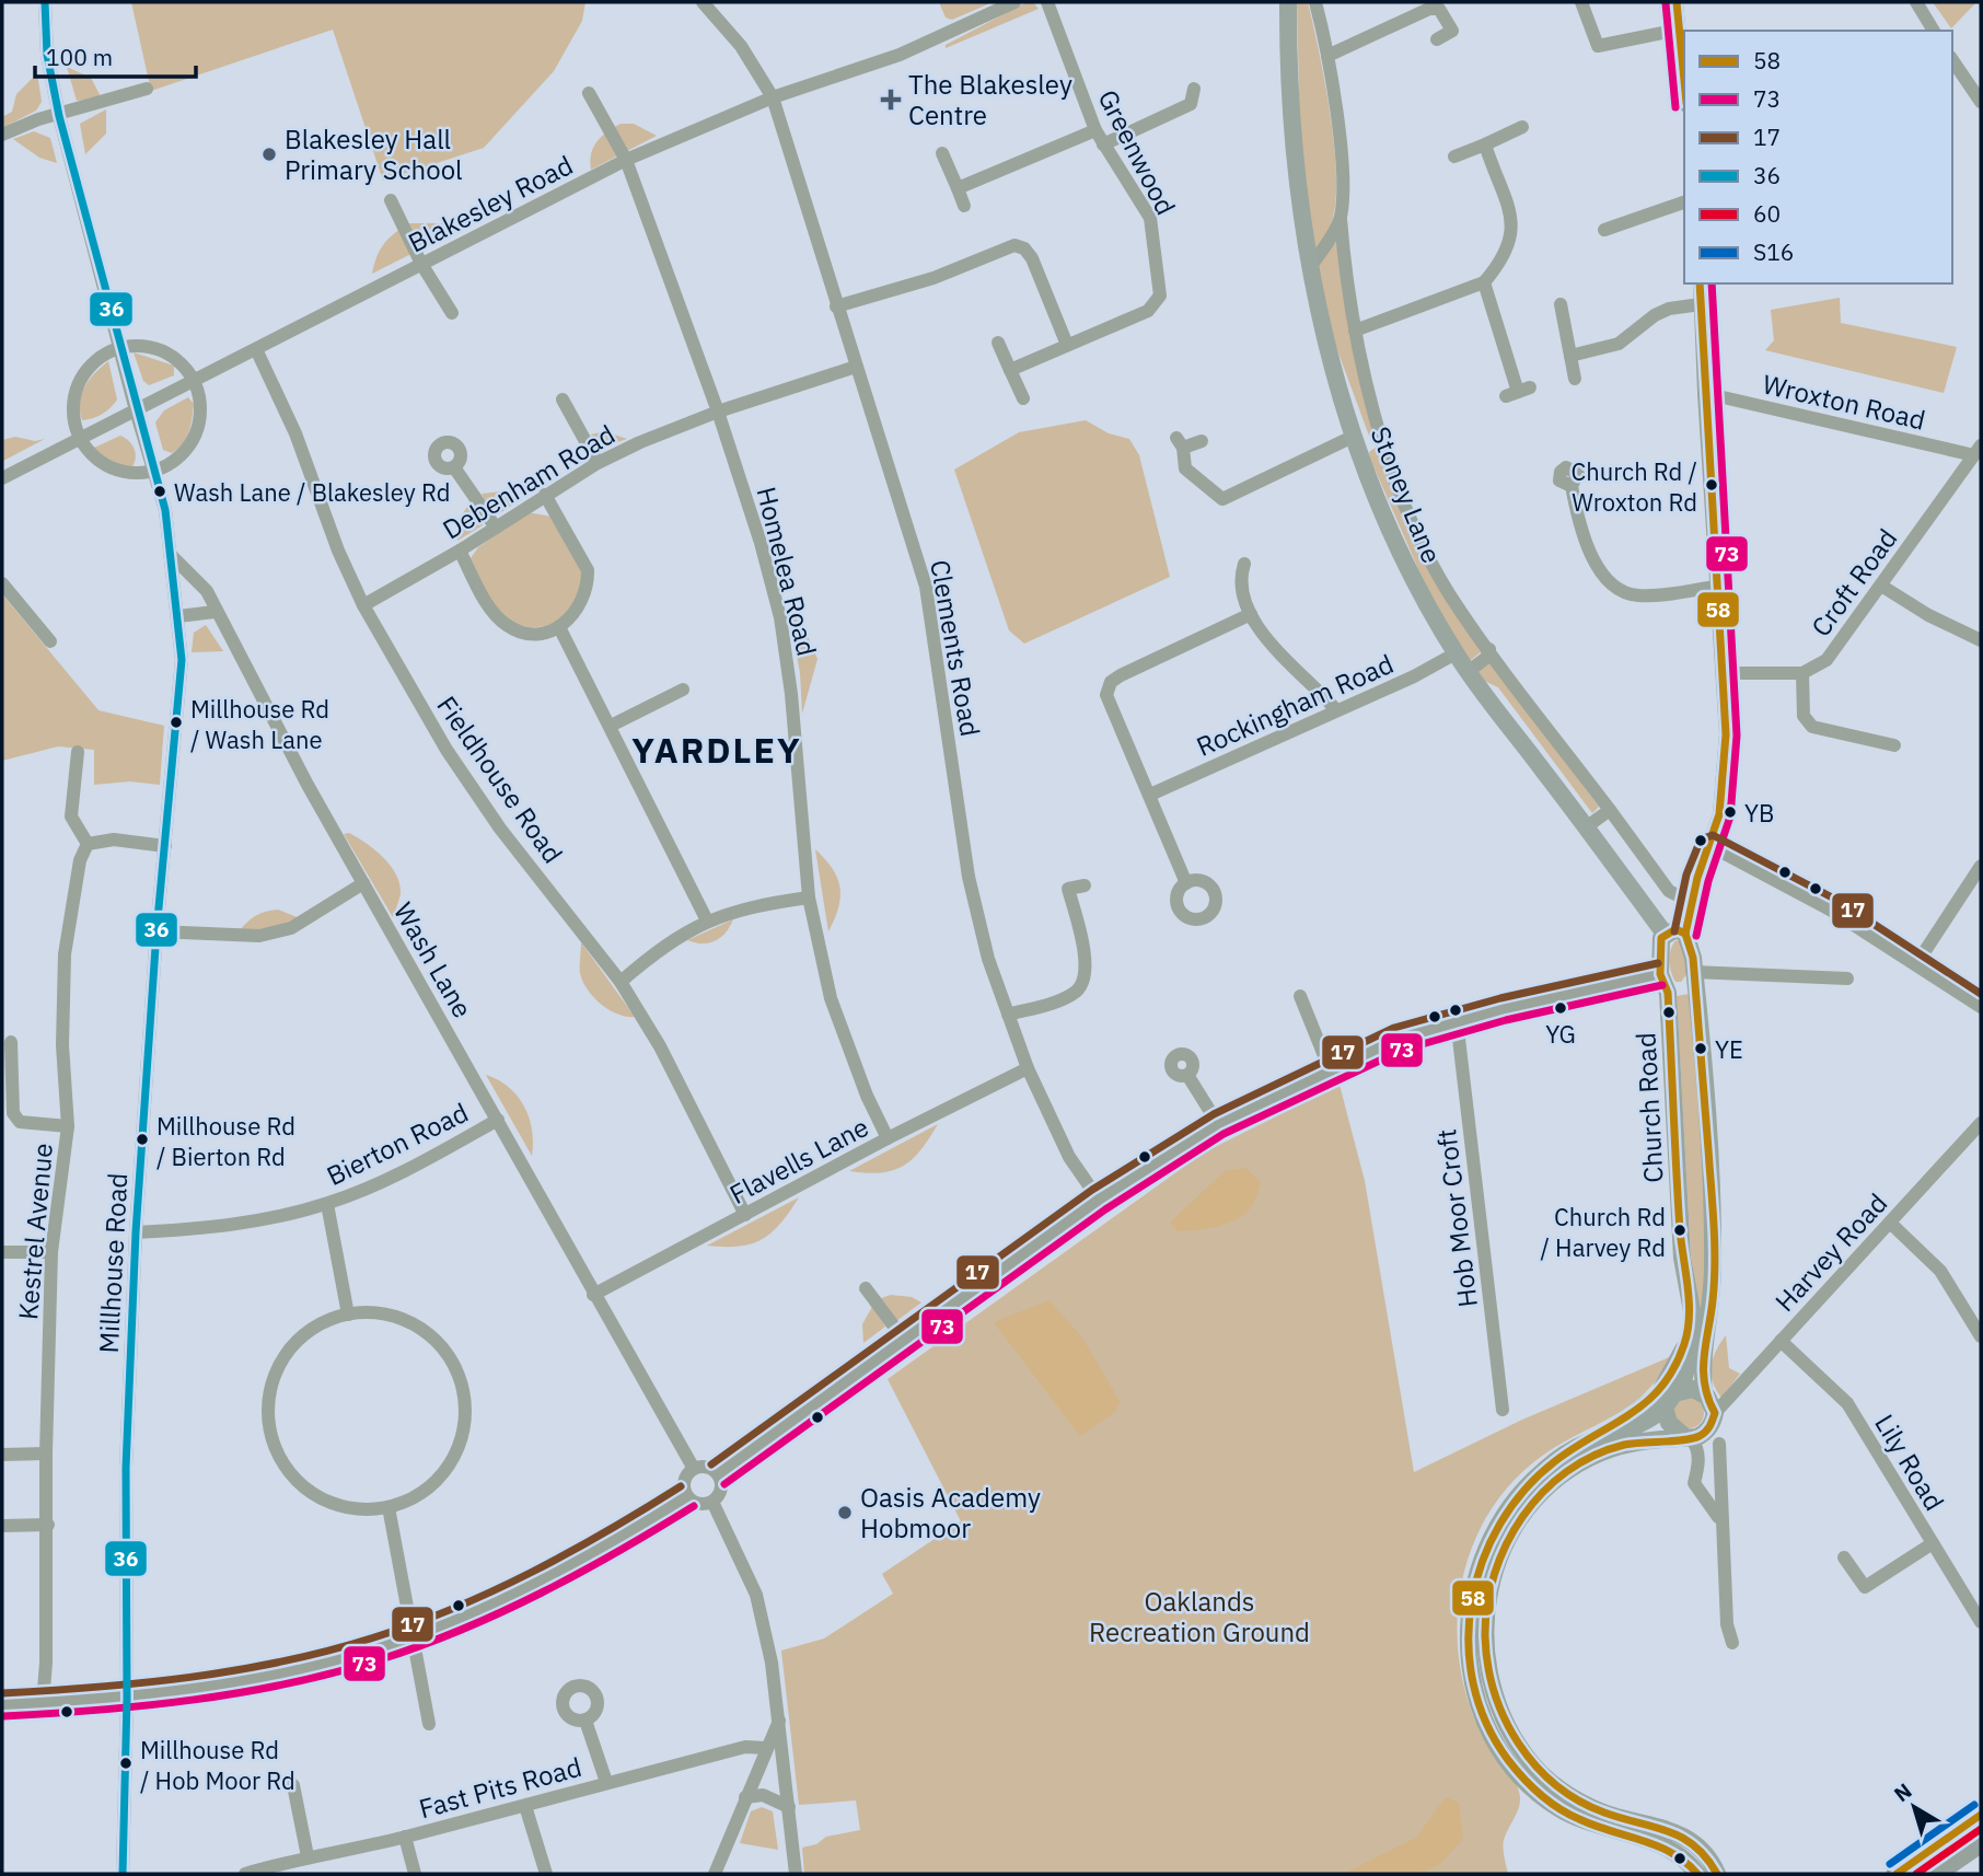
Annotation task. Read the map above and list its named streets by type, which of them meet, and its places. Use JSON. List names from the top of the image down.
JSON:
{
  "streets": {
    "main road": ["Stoney Lane", "Church Road"],
    "street": [
      "Greenwood",
      "Blakesley Road",
      "Wroxton Road",
      "Debenham Road",
      "Homelea Road",
      "Croft Road",
      "Clements Road",
      "Rockingham Road",
      "Fieldhouse Road",
      "Wash Lane",
      "Bierton Road",
      "Flavells Lane",
      "Hob Moor Croft",
      "Kestrel Avenue",
      "Harvey Road",
      "Millhouse Road",
      "Lily Road",
      "Fast Pits Road"
    ]
  },
  "crossings": [
    ["Blakesley Road", "Homelea Road"],
    ["Blakesley Road", "Clements Road"],
    ["Blakesley Road", "Fieldhouse Road"],
    ["Wroxton Road", "Croft Road"],
    ["Wroxton Road", "Church Road"],
    ["Debenham Road", "Homelea Road"],
    ["Debenham Road", "Clements Road"],
    ["Debenham Road", "Fieldhouse Road"],
    ["Stoney Lane", "Rockingham Road"],
    ["Stoney Lane", "Church Road"],
    ["Homelea Road", "Flavells Lane"],
    ["Clements Road", "Flavells Lane"],
    ["Fieldhouse Road", "Flavells Lane"],
    ["Wash Lane", "Bierton Road"],
    ["Wash Lane", "Flavells Lane"],
    ["Wash Lane", "Millhouse Road"],
    ["Church Road", "Harvey Road"],
    ["Bierton Road", "Millhouse Road"],
    ["Harvey Road", "Lily Road"]
  ],
  "districts": ["YARDLEY"],
  "parks": ["Oaklands Recreation Ground"],
  "places": {
    "health": ["The Blakesley Centre"],
    "other": [
      "Blakesley Hall Primary School",
      "Church Rd / Wroxton Rd",
      "Wash Lane / Blakesley Rd",
      "Millhouse Rd / Wash Lane",
      "YB",
      "YG",
      "YE",
      "Millhouse Rd / Bierton Rd",
      "Church Rd / Harvey Rd",
      "Oasis Academy Hobmoor",
      "Millhouse Rd / Hob Moor Rd"
    ]
  },
  "lines": [
    "transit line 58",
    "transit line 36",
    "transit line 73",
    "transit line 17",
    "transit line S16",
    "transit line 60"
  ],
  "legend": [
    "58",
    "73",
    "17",
    "36",
    "60",
    "S16"
  ],
  "scale_bar": "100 m",
  "north": "top left"
}
